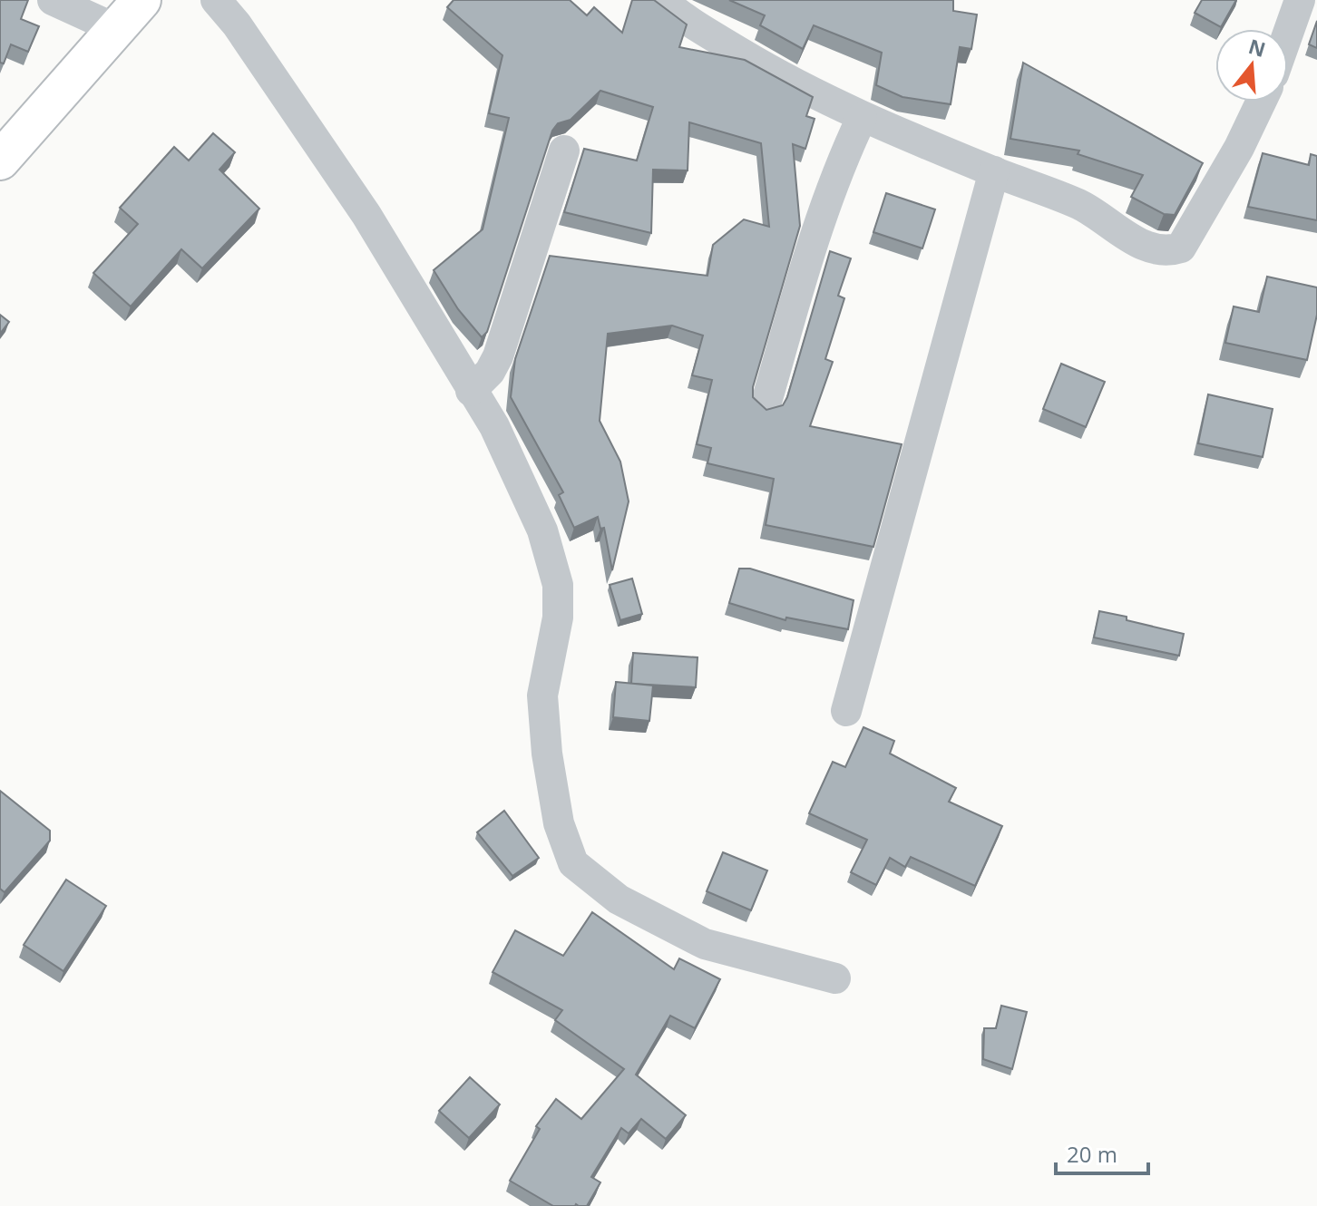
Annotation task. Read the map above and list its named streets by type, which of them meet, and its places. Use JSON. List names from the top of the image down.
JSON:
{
  "scale_bar": "20 m",
  "north": "top"
}
